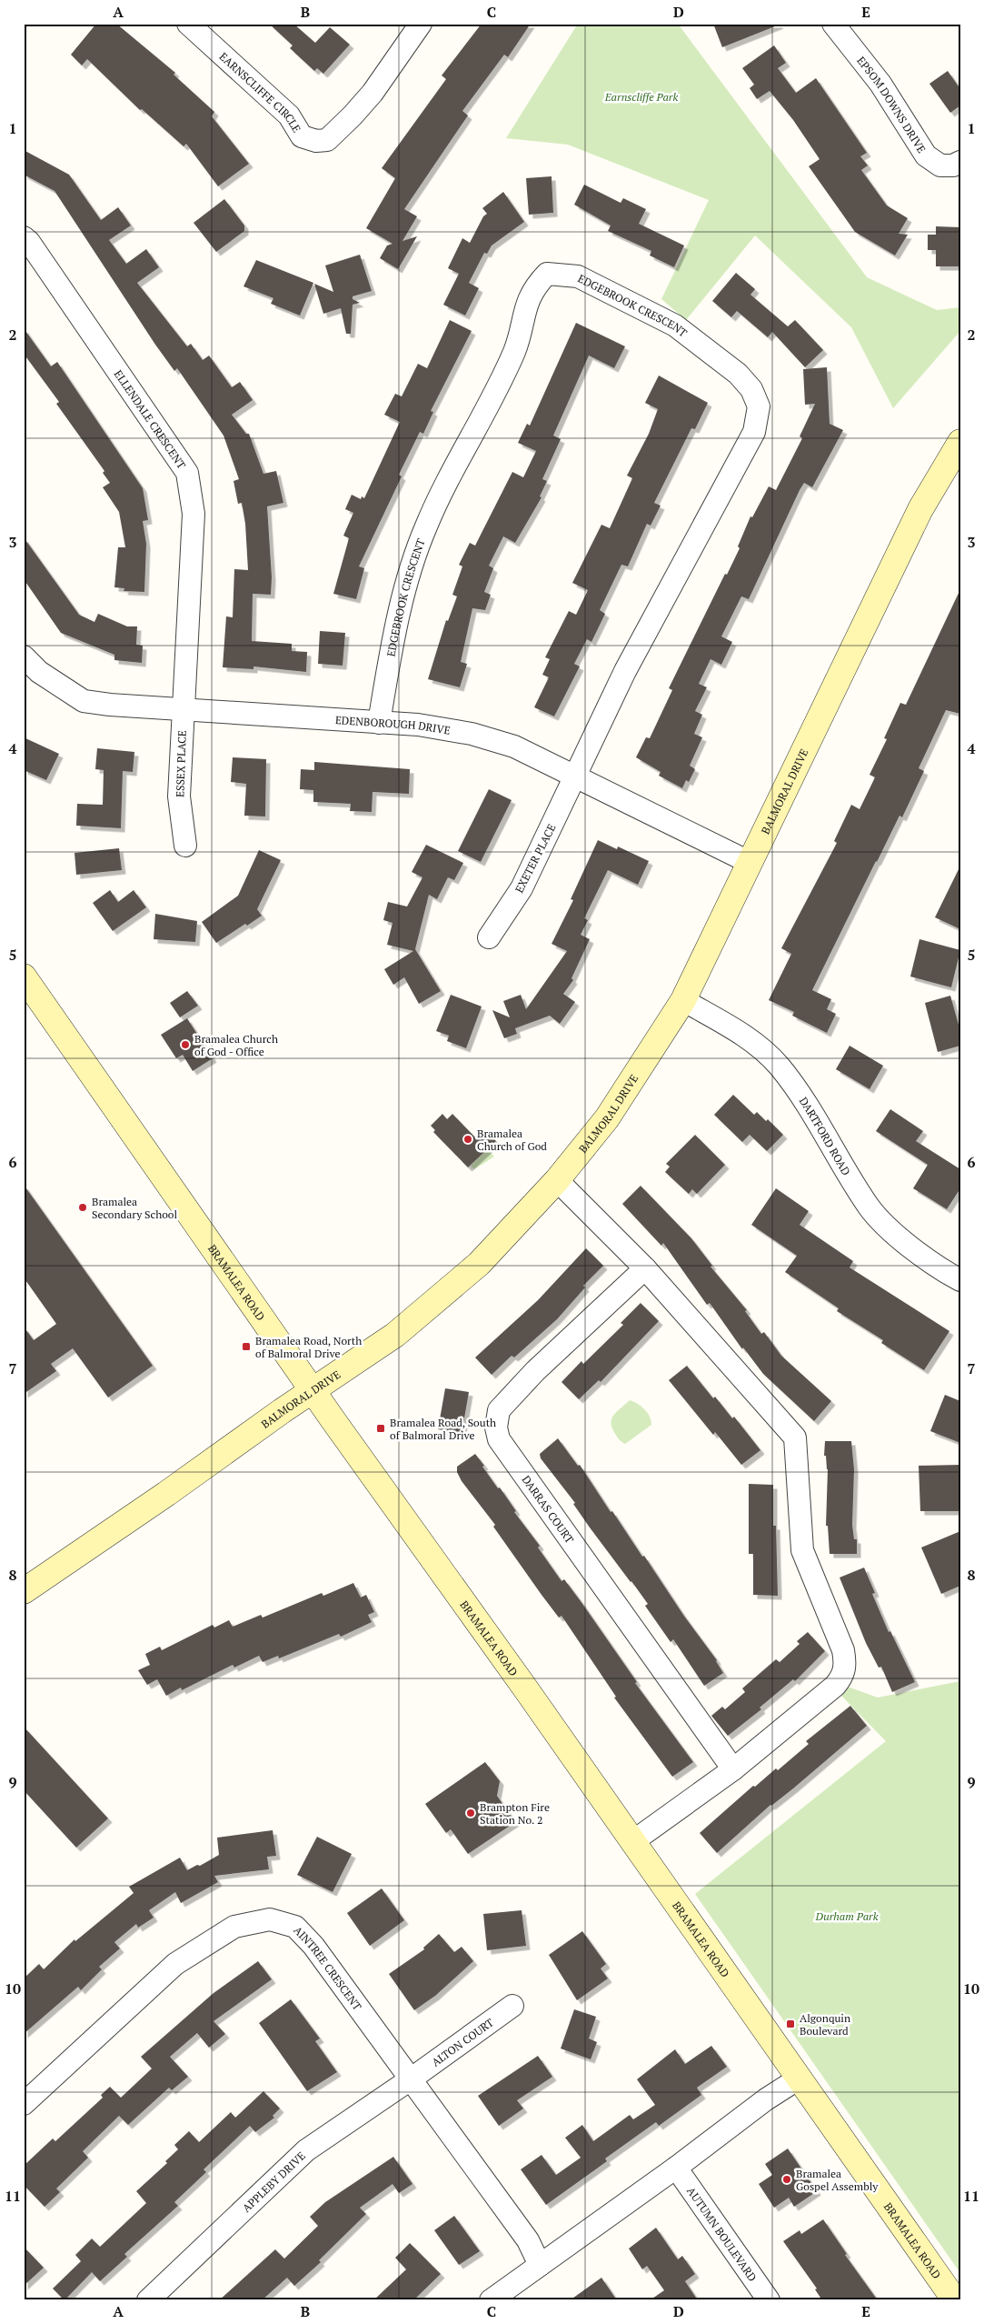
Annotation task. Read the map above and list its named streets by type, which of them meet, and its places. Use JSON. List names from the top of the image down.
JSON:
{
  "streets": {
    "main road": ["BALMORAL DRIVE", "BRAMALEA ROAD"],
    "street": [
      "EARNSCLIFFE CIRCLE",
      "EPSOM DOWNS DRIVE",
      "EDGEBROOK CRESCENT",
      "ELLENDALE CRESCENT",
      "EDENBOROUGH DRIVE",
      "ESSEX PLACE",
      "EXETER PLACE",
      "DARTFORD ROAD",
      "DARRAS COURT",
      "AINTREE CRESCENT",
      "ALTON COURT",
      "APPLEBY DRIVE",
      "AUTUMN BOULEVARD"
    ]
  },
  "crossings": [
    ["EDGEBROOK CRESCENT", "EDENBOROUGH DRIVE"],
    ["EDGEBROOK CRESCENT", "EXETER PLACE"],
    ["ELLENDALE CRESCENT", "EDENBOROUGH DRIVE"],
    ["ELLENDALE CRESCENT", "ESSEX PLACE"],
    ["EDENBOROUGH DRIVE", "ESSEX PLACE"],
    ["EDENBOROUGH DRIVE", "BALMORAL DRIVE"],
    ["EDENBOROUGH DRIVE", "EXETER PLACE"],
    ["BALMORAL DRIVE", "DARTFORD ROAD"],
    ["BALMORAL DRIVE", "BRAMALEA ROAD"],
    ["AINTREE CRESCENT", "ALTON COURT"],
    ["AINTREE CRESCENT", "APPLEBY DRIVE"],
    ["ALTON COURT", "APPLEBY DRIVE"]
  ],
  "parks": ["Earnscliffe Park", "Durham Park"],
  "places": {
    "other": [
      "Bramalea Church of God - Office",
      "Bramalea Church of God",
      "Bramalea Secondary School",
      "Brampton Fire Station No. 2",
      "Bramalea Gospel Assembly"
    ],
    "transit": ["Bramalea Road, North of Balmoral Drive", "Bramalea Road, South of Balmoral Drive", "Algonquin Boulevard"]
  },
  "grid": {
    "columns": [
      "A",
      "B",
      "C",
      "D",
      "E"
    ],
    "rows": [
      "1",
      "2",
      "3",
      "4",
      "5",
      "6",
      "7",
      "8",
      "9",
      "10",
      "11"
    ]
  }
}
